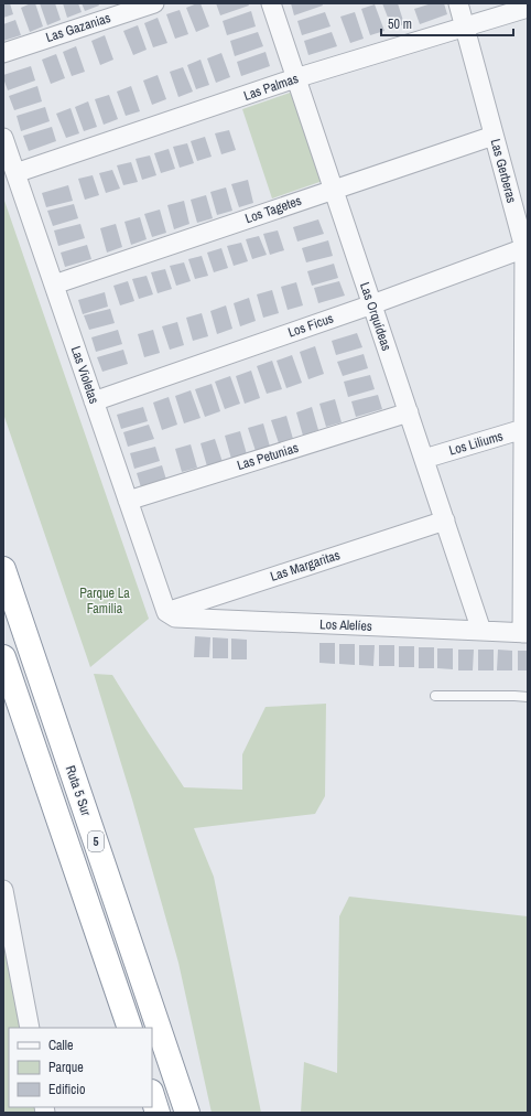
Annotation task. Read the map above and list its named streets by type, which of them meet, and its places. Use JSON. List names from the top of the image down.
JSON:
{
  "streets": {
    "highway": ["Ruta 5 Sur", "5"],
    "street": [
      "Las Gazanias",
      "Las Palmas",
      "Las Gerberas",
      "Los Tagetes",
      "Las Orquídeas",
      "Los Ficus",
      "Las Violetas",
      "Los Liliums",
      "Las Petunias",
      "Las Margaritas",
      "Los Alelíes"
    ]
  },
  "crossings": [
    ["Las Palmas", "Las Gerberas"],
    ["Las Palmas", "Las Orquídeas"],
    ["Las Palmas", "Las Violetas"],
    ["Las Gerberas", "Los Tagetes"],
    ["Las Gerberas", "Los Ficus"],
    ["Las Gerberas", "Los Liliums"],
    ["Las Gerberas", "Los Alelíes"],
    ["Los Tagetes", "Las Orquídeas"],
    ["Los Tagetes", "Las Violetas"],
    ["Las Orquídeas", "Los Ficus"],
    ["Las Orquídeas", "Los Liliums"],
    ["Las Orquídeas", "Las Petunias"],
    ["Las Orquídeas", "Las Margaritas"],
    ["Las Orquídeas", "Los Alelíes"],
    ["Los Ficus", "Las Violetas"],
    ["Las Violetas", "Las Petunias"],
    ["Las Violetas", "Las Margaritas"],
    ["Las Violetas", "Los Alelíes"],
    ["Las Margaritas", "Los Alelíes"]
  ],
  "parks": ["Parque La Familia"],
  "legend": ["Calle", "Parque", "Edificio"],
  "scale_bar": "50 m"
}
